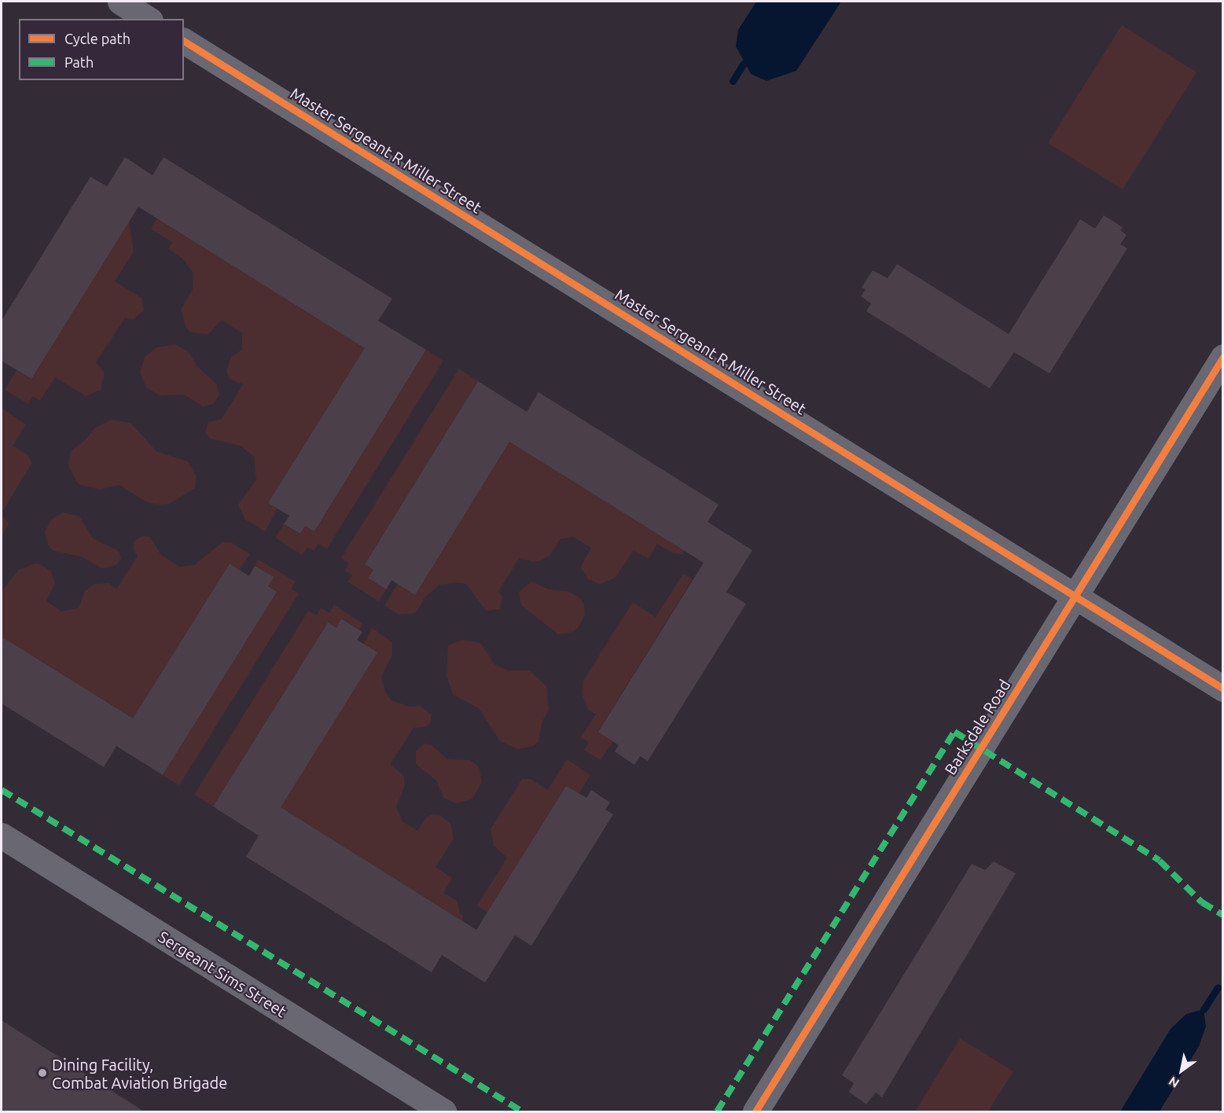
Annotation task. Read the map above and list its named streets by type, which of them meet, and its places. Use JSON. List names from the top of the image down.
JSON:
{
  "streets": {
    "street": ["Master Sergeant R Miller Street", "Barksdale Road", "Sergeant Sims Street"]
  },
  "crossings": [
    ["Master Sergeant R Miller Street", "Barksdale Road"]
  ],
  "places": ["Dining Facility, Combat Aviation Brigade"],
  "legend": ["Cycle path", "Path"],
  "north": "bottom left"
}
